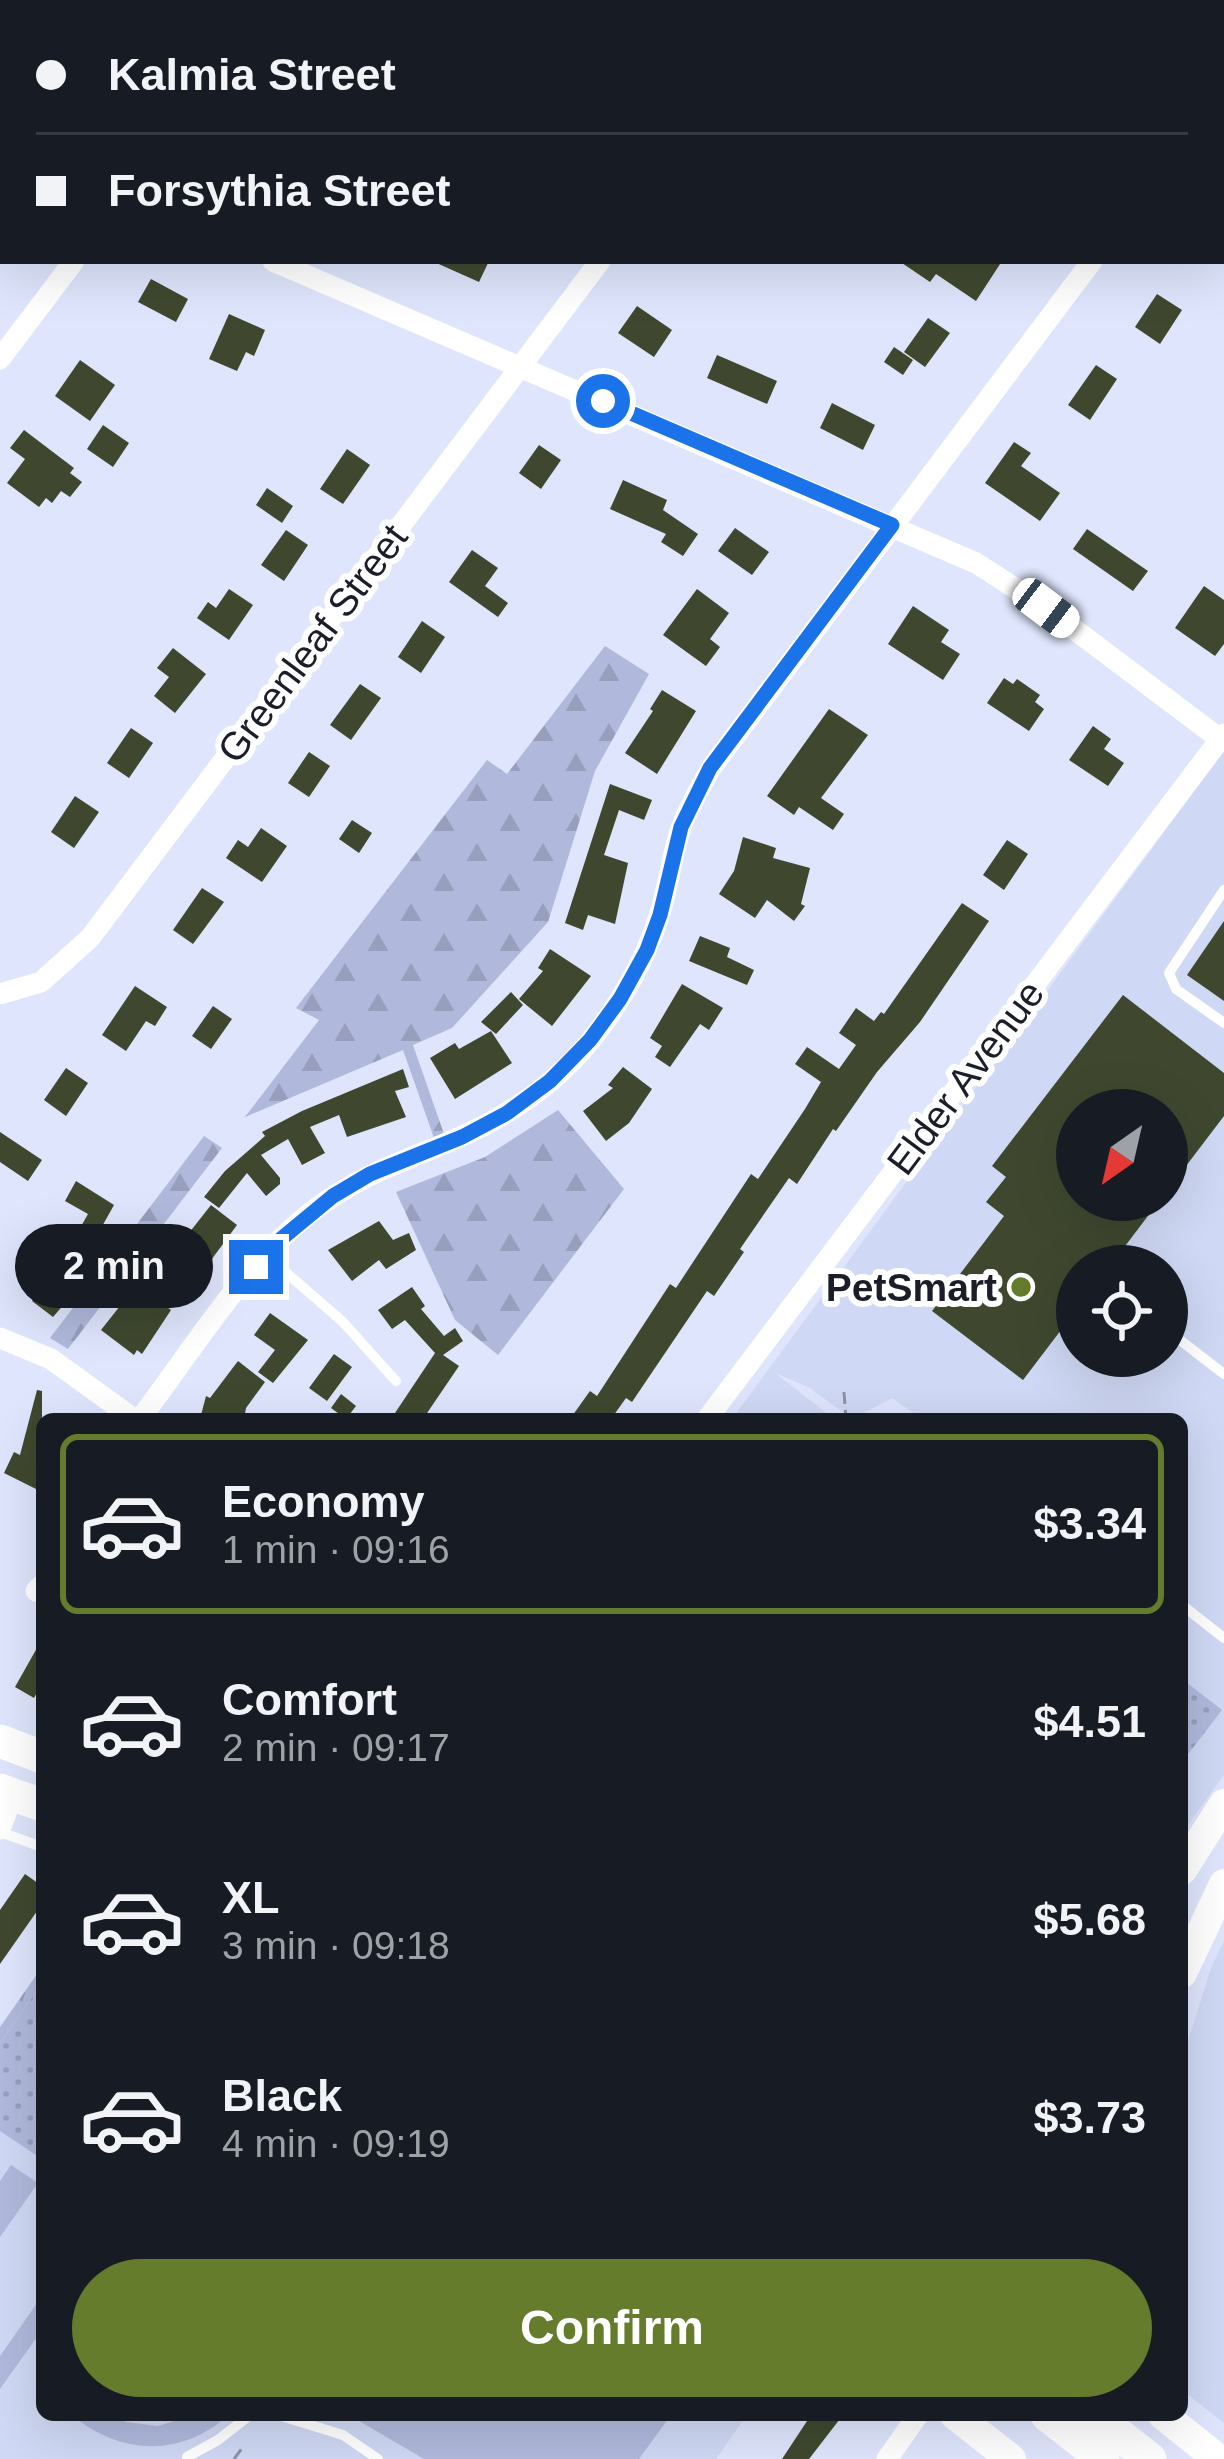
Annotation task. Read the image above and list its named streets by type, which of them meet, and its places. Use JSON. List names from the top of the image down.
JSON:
{
  "streets": {
    "street": ["Greenleaf Street", "Elder Avenue"]
  },
  "places": ["PetSmart"],
  "north": "bottom left",
  "page": {
    "banner": ["Kalmia Street", "Forsythia Street"],
    "bubble": "2 min",
    "list": [
      {
        "name": "Economy",
        "note": "1 min · 09:16",
        "value": "$3.34"
      },
      {
        "name": "Comfort",
        "note": "2 min · 09:17",
        "value": "$4.51"
      },
      {
        "name": "XL",
        "note": "3 min · 09:18",
        "value": "$5.68"
      },
      {
        "name": "Black",
        "note": "4 min · 09:19",
        "value": "$3.73"
      }
    ],
    "buttons": "Confirm"
  }
}
